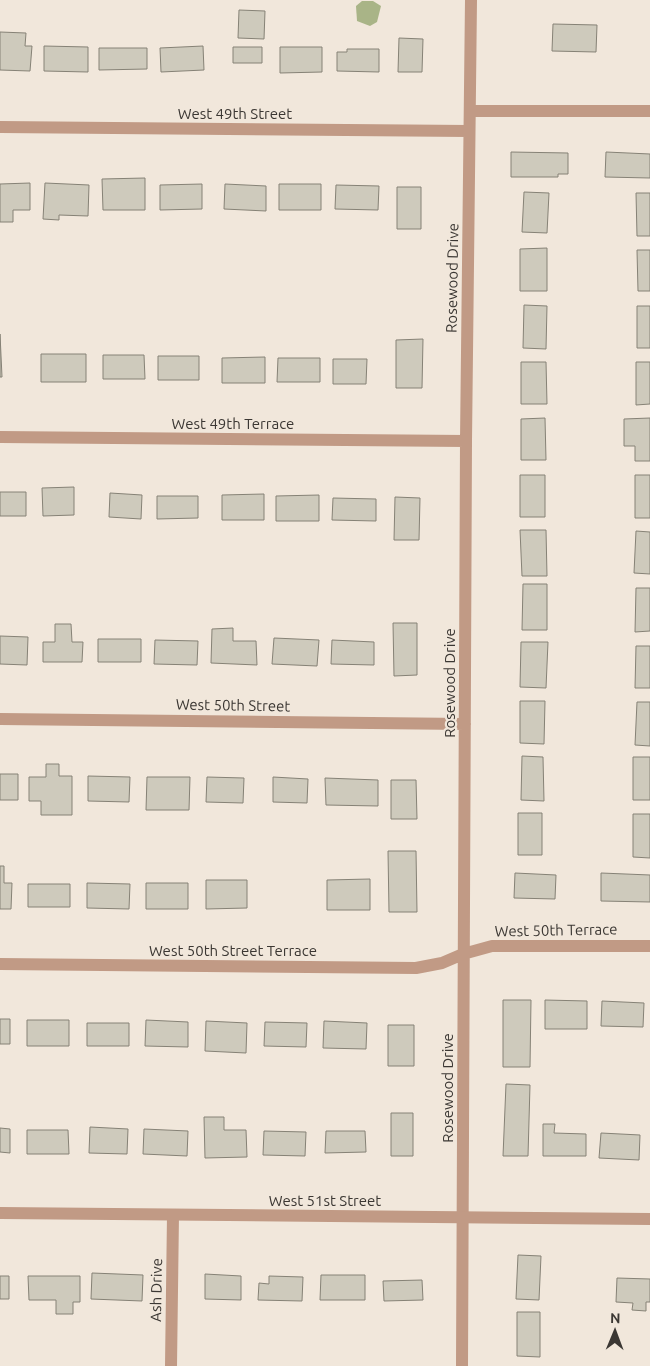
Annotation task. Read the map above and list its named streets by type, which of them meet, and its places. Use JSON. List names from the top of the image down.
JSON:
{
  "streets": {
    "street": [
      "West 49th Street",
      "Rosewood Drive",
      "West 49th Terrace",
      "West 50th Street",
      "West 50th Terrace",
      "West 50th Street Terrace",
      "West 51st Street",
      "Ash Drive"
    ]
  },
  "crossings": [
    ["West 49th Street", "Rosewood Drive"],
    ["Rosewood Drive", "West 49th Terrace"],
    ["Rosewood Drive", "West 50th Street"],
    ["Rosewood Drive", "West 50th Terrace"],
    ["Rosewood Drive", "West 50th Street Terrace"],
    ["Rosewood Drive", "West 51st Street"],
    ["West 50th Terrace", "West 50th Street Terrace"],
    ["West 51st Street", "Ash Drive"]
  ],
  "north": "top"
}
